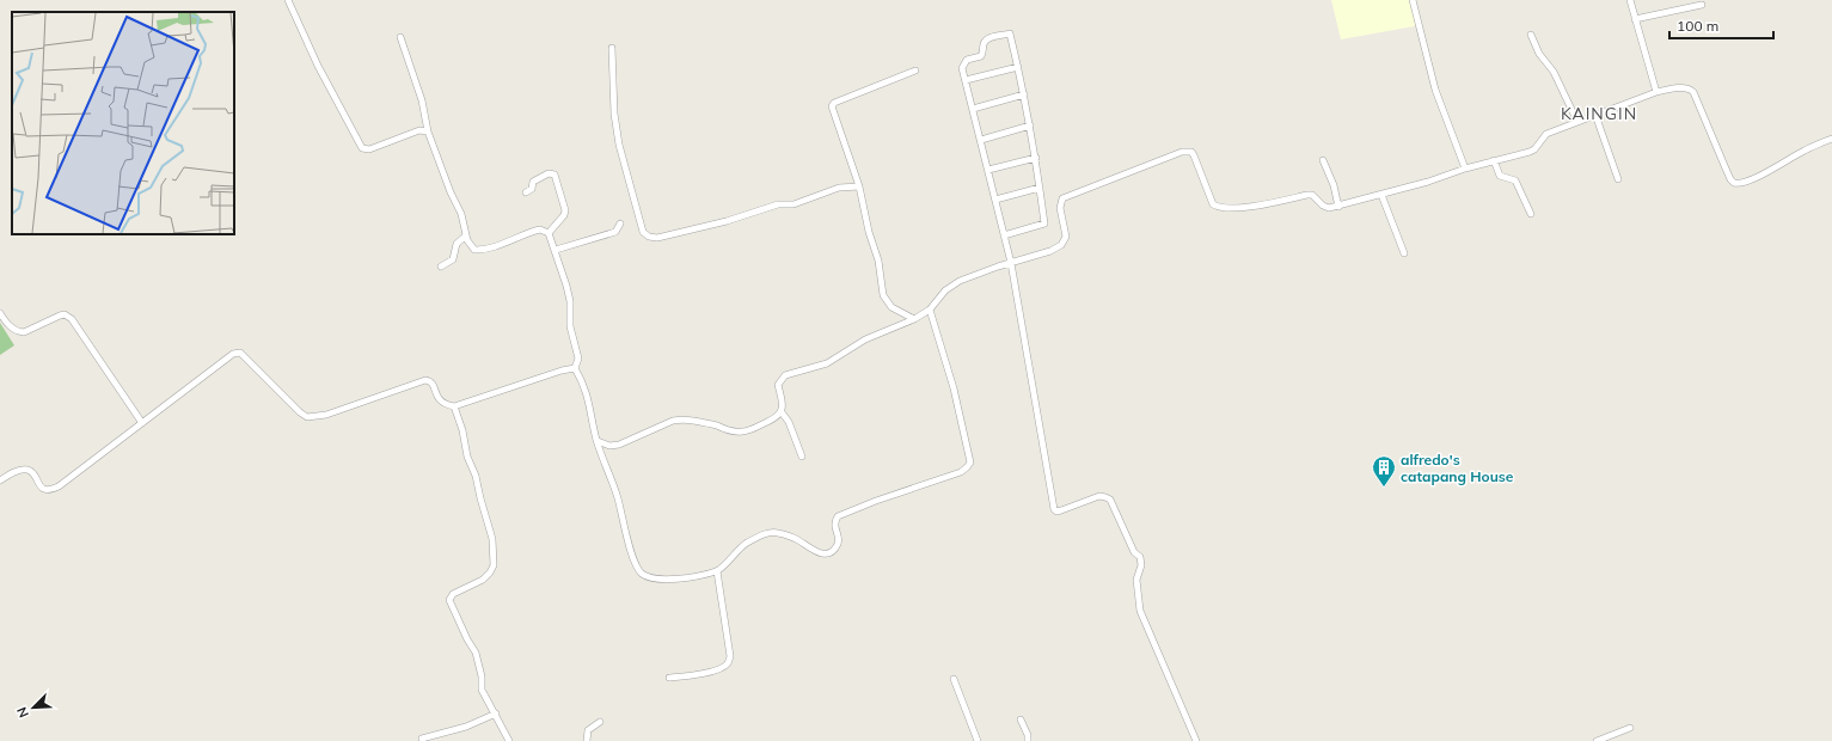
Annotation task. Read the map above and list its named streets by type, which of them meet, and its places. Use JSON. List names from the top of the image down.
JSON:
{
  "districts": ["KAINGIN"],
  "places": {
    "building": ["alfredo's catapang House"]
  },
  "scale_bar": "100 m",
  "north": "bottom left"
}
